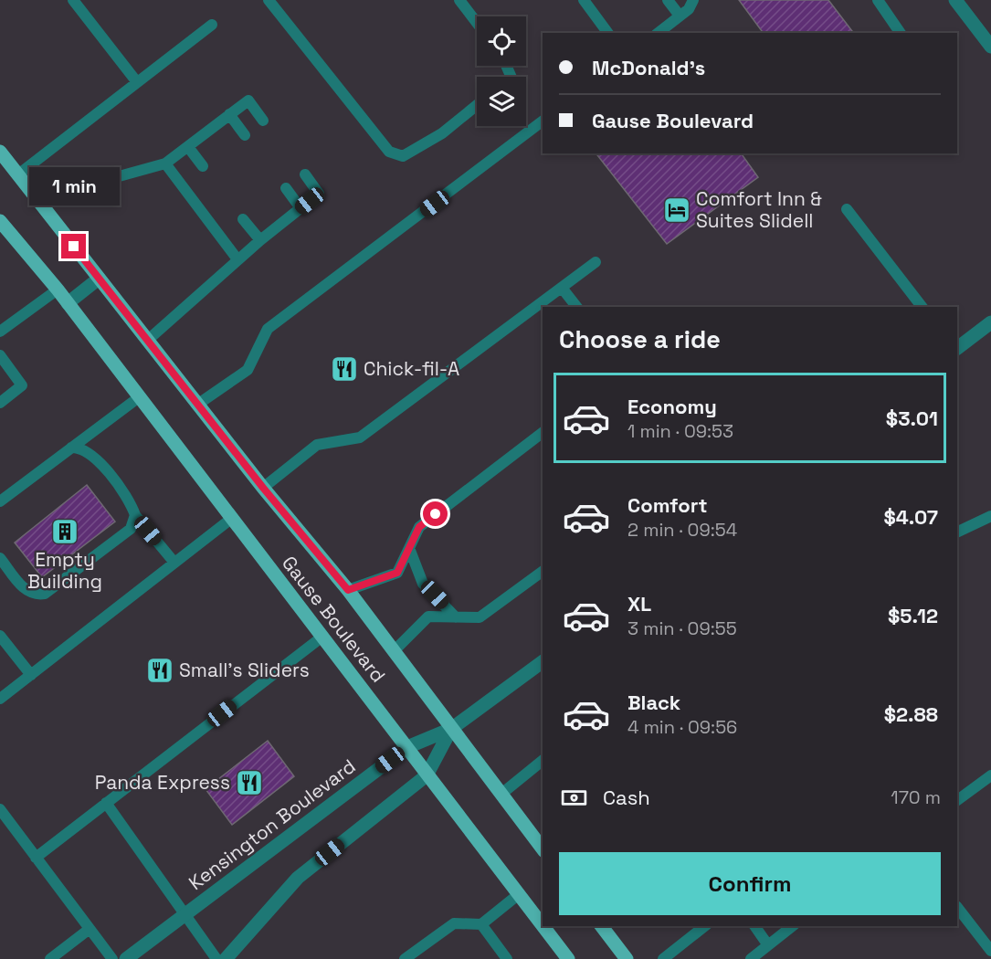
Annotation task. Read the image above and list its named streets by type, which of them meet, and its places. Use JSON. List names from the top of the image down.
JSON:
{
  "streets": {
    "main road": ["Gause Boulevard"],
    "street": ["Kensington Boulevard"]
  },
  "crossings": [
    ["Gause Boulevard", "Kensington Boulevard"]
  ],
  "places": {
    "hotel": ["Comfort Inn & Suites Slidell"],
    "restaurant": ["Chick-fil-A", "Small's Sliders", "Panda Express"],
    "building": ["Empty Building"]
  },
  "page": {
    "banner": ["McDonald's", "Gause Boulevard"],
    "bubble": "1 min",
    "heading": "Choose a ride",
    "list": [
      {
        "name": "Economy",
        "note": "1 min · 09:53",
        "value": "$3.01"
      },
      {
        "name": "Comfort",
        "note": "2 min · 09:54",
        "value": "$4.07"
      },
      {
        "name": "XL",
        "note": "3 min · 09:55",
        "value": "$5.12"
      },
      {
        "name": "Black",
        "note": "4 min · 09:56",
        "value": "$2.88"
      }
    ],
    "pay": ["Cash", "170 m"],
    "buttons": "Confirm"
  }
}
